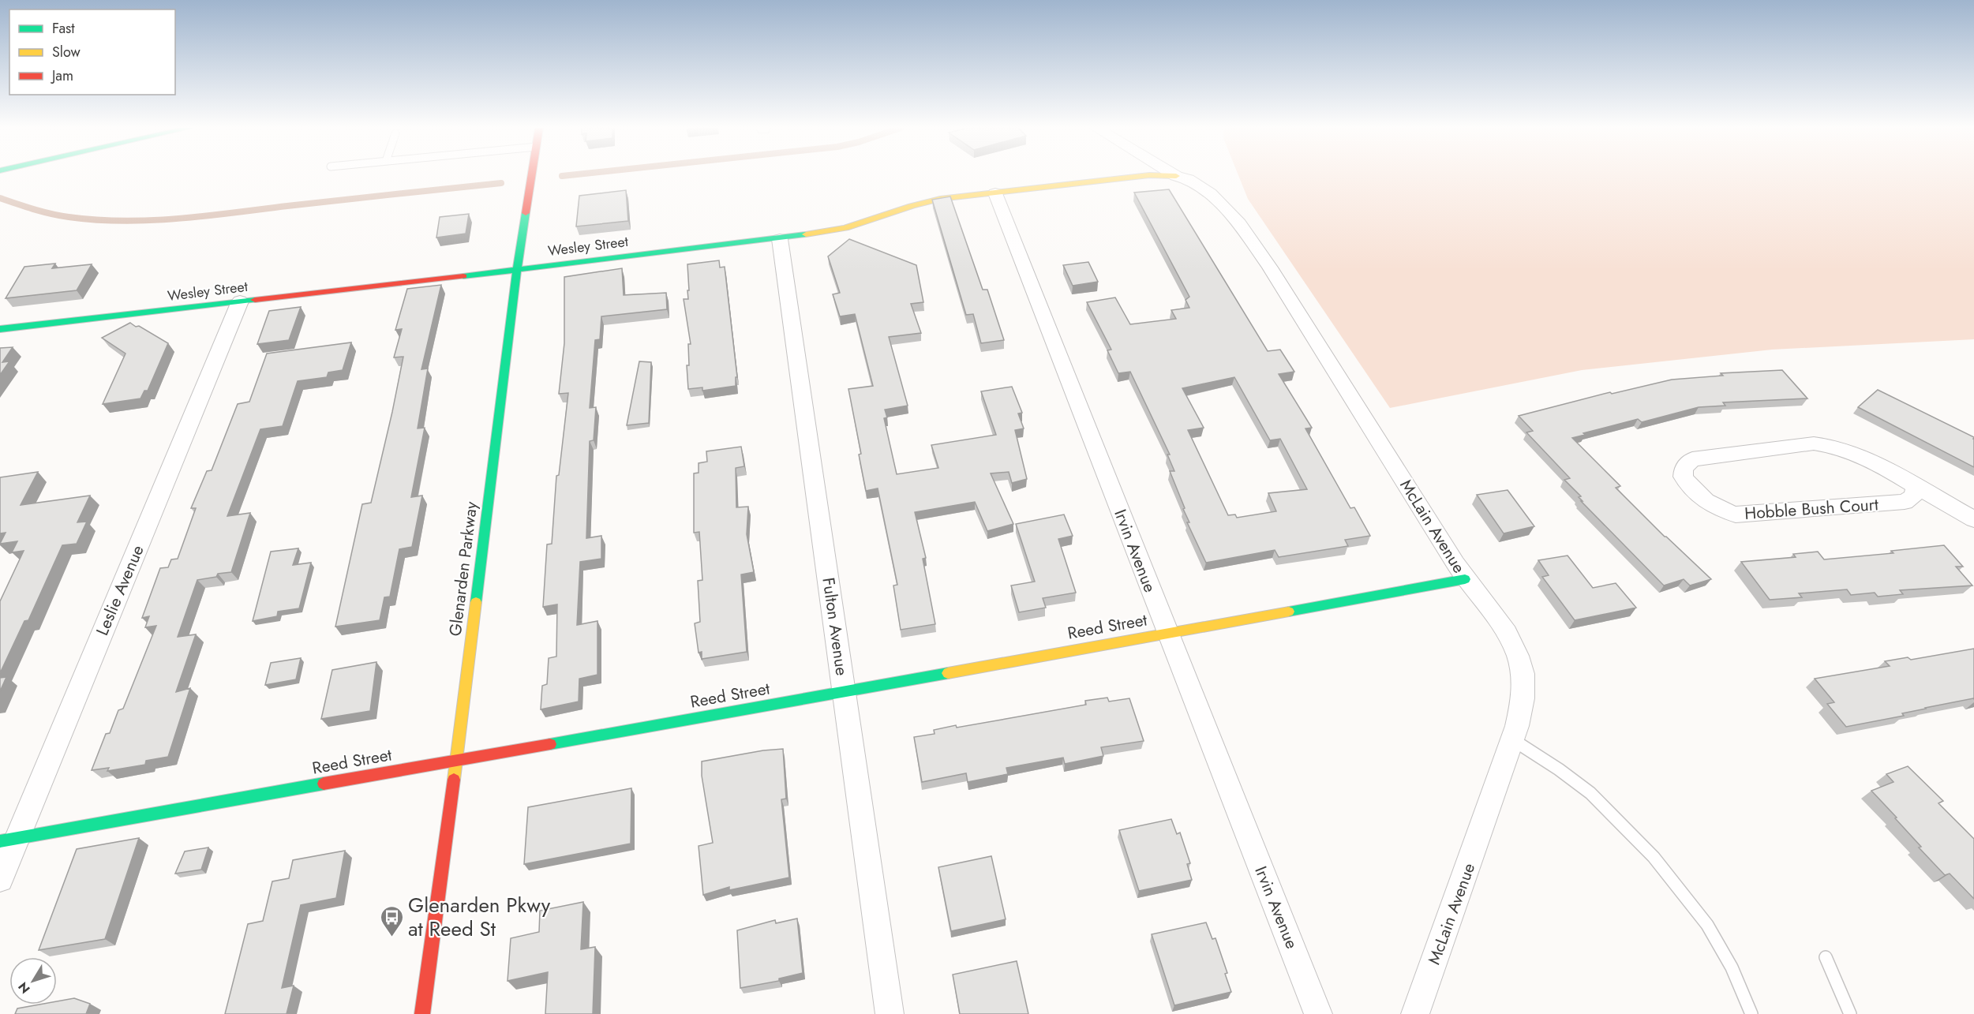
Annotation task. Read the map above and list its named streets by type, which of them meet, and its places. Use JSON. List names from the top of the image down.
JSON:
{
  "streets": {
    "street": [
      "Wesley Street",
      "Hobble Bush Court",
      "McLain Avenue",
      "Irvin Avenue",
      "Glenarden Parkway",
      "Leslie Avenue",
      "Fulton Avenue",
      "Reed Street"
    ]
  },
  "crossings": [
    ["Wesley Street", "McLain Avenue"],
    ["Wesley Street", "Irvin Avenue"],
    ["Wesley Street", "Glenarden Parkway"],
    ["Wesley Street", "Leslie Avenue"],
    ["Wesley Street", "Fulton Avenue"],
    ["McLain Avenue", "Reed Street"],
    ["Irvin Avenue", "Reed Street"],
    ["Glenarden Parkway", "Reed Street"],
    ["Leslie Avenue", "Reed Street"],
    ["Fulton Avenue", "Reed Street"]
  ],
  "places": {
    "bus stop": ["Glenarden Pkwy at Reed St"]
  },
  "legend": ["Fast", "Slow", "Jam"],
  "north": "bottom left"
}
